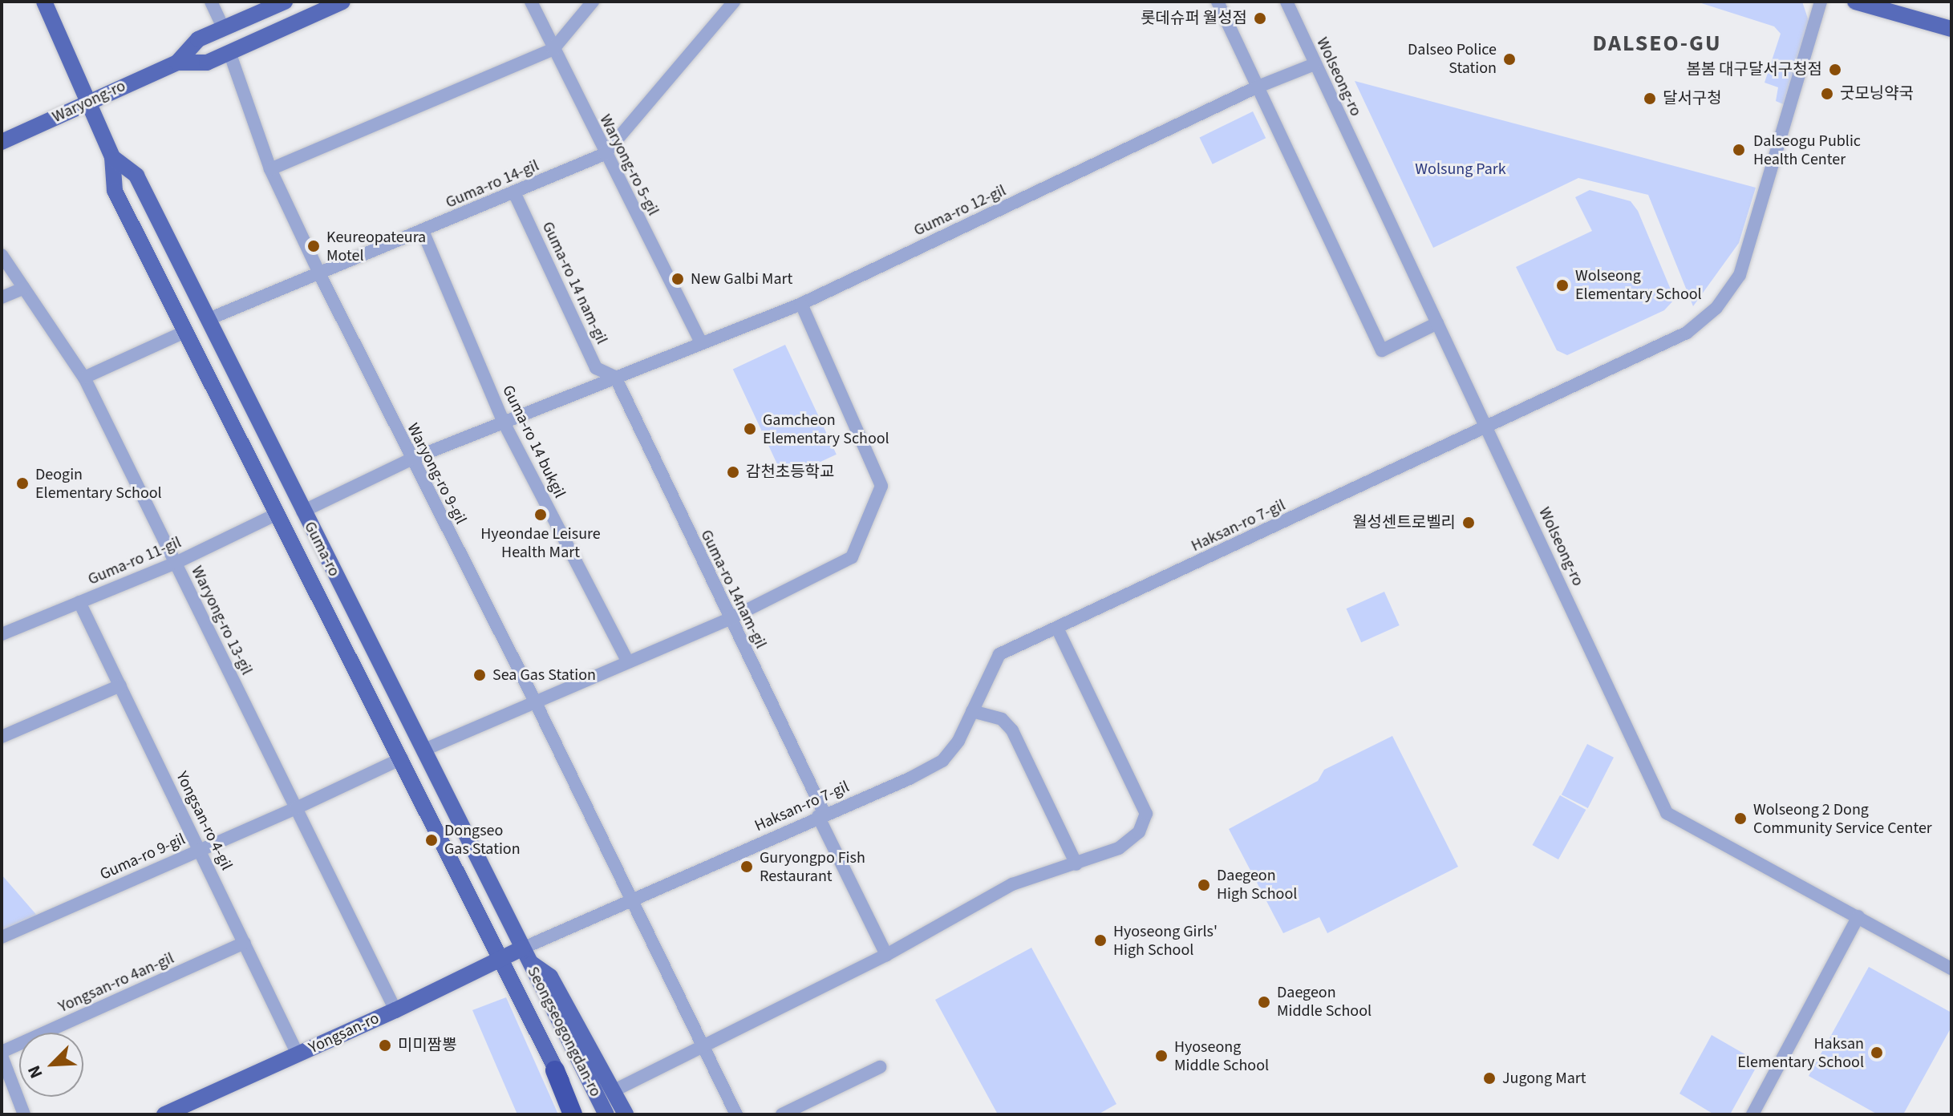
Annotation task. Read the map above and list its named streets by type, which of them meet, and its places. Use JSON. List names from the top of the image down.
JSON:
{
  "streets": {
    "main road": [
      "Waryong-ro",
      "Guma-ro",
      "Seongseogongdan-ro",
      "Yongsan-ro"
    ],
    "street": [
      "Wolseong-ro",
      "Waryong-ro 5-gil",
      "Guma-ro 14-gil",
      "Guma-ro 12-gil",
      "Guma-ro 14 nam-gil",
      "Guma-ro 14 bukgil",
      "Waryong-ro 9-gil",
      "Haksan-ro 7-gil",
      "Guma-ro 11-gil",
      "Guma-ro 14nam-gil",
      "Waryong-ro 13-gil",
      "Yongsan-ro 4-gil",
      "Guma-ro 9-gil",
      "Yongsan-ro 4an-gil"
    ]
  },
  "crossings": [
    ["Wolseong-ro", "Guma-ro 12-gil"],
    ["Wolseong-ro", "Haksan-ro 7-gil"],
    ["Waryong-ro", "Waryong-ro 9-gil"],
    ["Waryong-ro", "Guma-ro"],
    ["Waryong-ro 5-gil", "Guma-ro 14-gil"],
    ["Waryong-ro 5-gil", "Guma-ro 12-gil"],
    ["Guma-ro 14-gil", "Guma-ro 14 nam-gil"],
    ["Guma-ro 14-gil", "Guma-ro 14 bukgil"],
    ["Guma-ro 14-gil", "Waryong-ro 9-gil"],
    ["Guma-ro 14-gil", "Guma-ro"],
    ["Guma-ro 12-gil", "Guma-ro 14 nam-gil"],
    ["Guma-ro 12-gil", "Guma-ro 14 bukgil"],
    ["Guma-ro 12-gil", "Waryong-ro 9-gil"],
    ["Guma-ro 12-gil", "Guma-ro"],
    ["Guma-ro 12-gil", "Guma-ro 14nam-gil"],
    ["Guma-ro 14 nam-gil", "Guma-ro 14nam-gil"],
    ["Waryong-ro 9-gil", "Haksan-ro 7-gil"],
    ["Haksan-ro 7-gil", "Guma-ro"],
    ["Haksan-ro 7-gil", "Guma-ro 14nam-gil"],
    ["Haksan-ro 7-gil", "Seongseogongdan-ro"],
    ["Haksan-ro 7-gil", "Yongsan-ro"],
    ["Guma-ro", "Guma-ro 11-gil"],
    ["Guma-ro", "Guma-ro 9-gil"],
    ["Guma-ro", "Seongseogongdan-ro"],
    ["Guma-ro", "Yongsan-ro"],
    ["Guma-ro 11-gil", "Waryong-ro 13-gil"],
    ["Guma-ro 11-gil", "Yongsan-ro 4-gil"],
    ["Waryong-ro 13-gil", "Guma-ro 9-gil"],
    ["Waryong-ro 13-gil", "Yongsan-ro"],
    ["Yongsan-ro 4-gil", "Guma-ro 9-gil"],
    ["Yongsan-ro 4-gil", "Yongsan-ro 4an-gil"],
    ["Yongsan-ro 4-gil", "Yongsan-ro"],
    ["Seongseogongdan-ro", "Yongsan-ro"]
  ],
  "districts": ["DALSEO-GU"],
  "parks": ["Wolsung Park"],
  "places": [
    "롯데슈퍼 월성점",
    "Dalseo Police Station",
    "봄봄 대구달서구청점",
    "굿모닝약국",
    "달서구청",
    "Dalseogu Public Health Center",
    "Keureopateura Motel",
    "New Galbi Mart",
    "Wolseong Elementary School",
    "Gamcheon Elementary School",
    "감천초등학교",
    "Deogin Elementary School",
    "Hyeondae Leisure Health Mart",
    "월성센트로벨리",
    "Sea Gas Station",
    "Wolseong 2 Dong Community Service Center",
    "Dongseo Gas Station",
    "Guryongpo Fish Restaurant",
    "Daegeon High School",
    "Hyoseong Girls' High School",
    "Daegeon Middle School",
    "미미짬뽕",
    "Haksan Elementary School",
    "Hyoseong Middle School",
    "Jugong Mart"
  ],
  "north": "bottom left"
}
